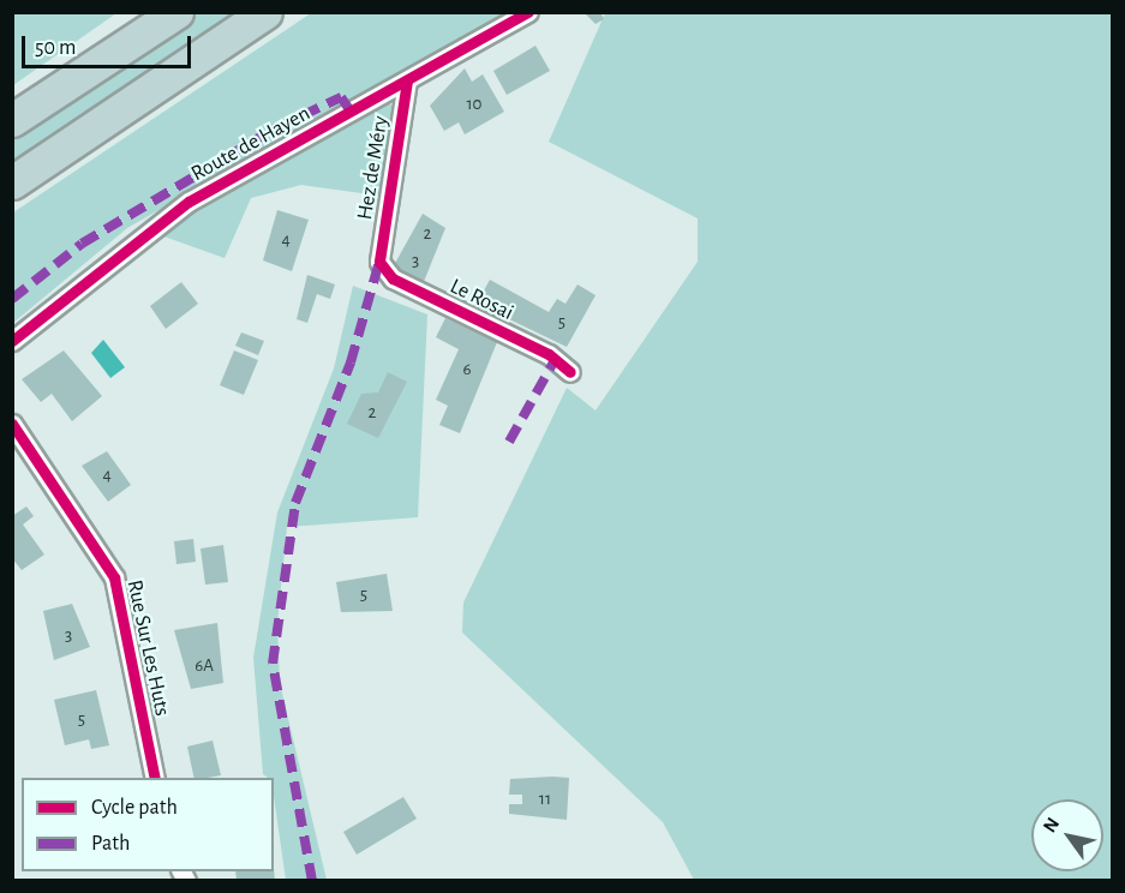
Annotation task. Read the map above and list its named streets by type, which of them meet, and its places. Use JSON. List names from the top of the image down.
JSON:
{
  "streets": {
    "street": [
      "Route de Hayen",
      "Hez de Méry",
      "Le Rosai",
      "Rue Sur Les Huts"
    ]
  },
  "crossings": [
    ["Route de Hayen", "Hez de Méry"],
    ["Hez de Méry", "Le Rosai"]
  ],
  "house_numbers": [
    "10",
    "2",
    "4",
    "3",
    "5",
    "6",
    "2",
    "4",
    "5",
    "3",
    "6A",
    "5",
    "11"
  ],
  "legend": ["Cycle path", "Path"],
  "scale_bar": "50 m",
  "north": "top left"
}
